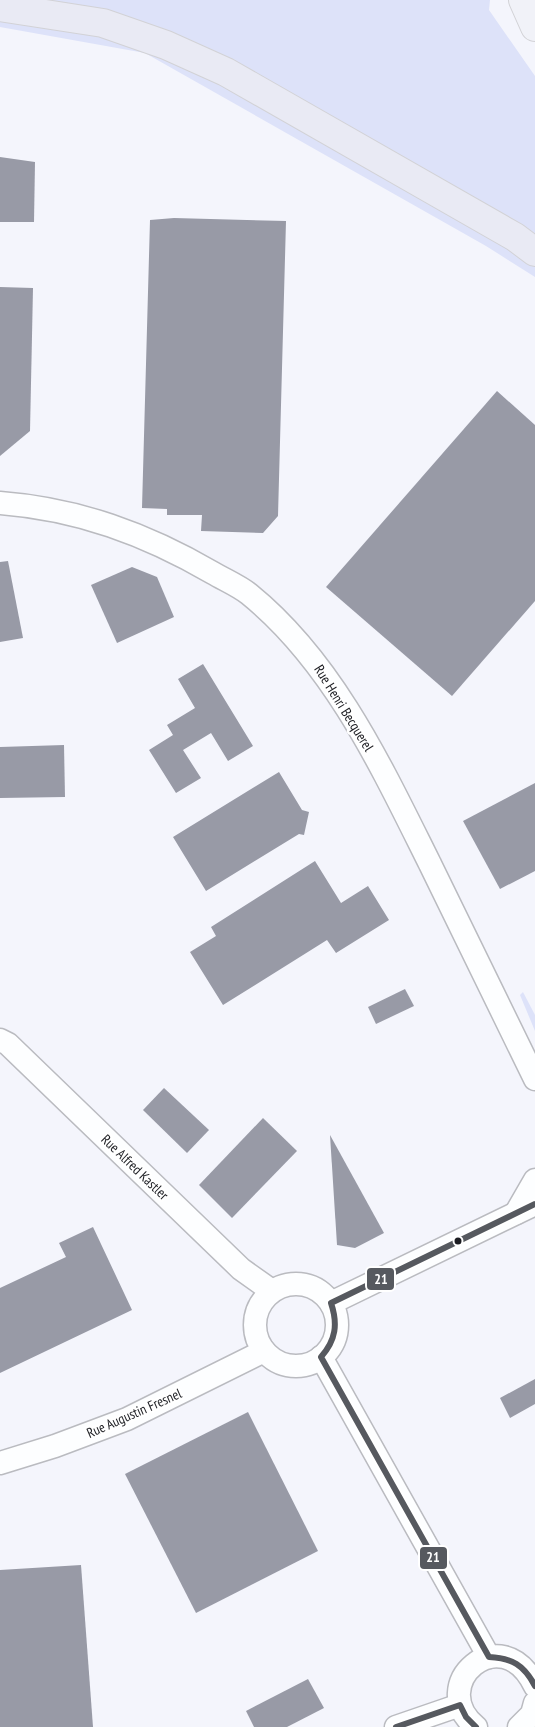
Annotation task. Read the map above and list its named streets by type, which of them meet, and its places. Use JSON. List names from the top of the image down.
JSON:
{
  "streets": {
    "street": ["Rue Henri Becquerel", "Rue Alfred Kastler", "Rue Augustin Fresnel"]
  },
  "crossings": [
    ["Rue Alfred Kastler", "Rue Augustin Fresnel"]
  ],
  "lines": ["transit line 21"]
}
